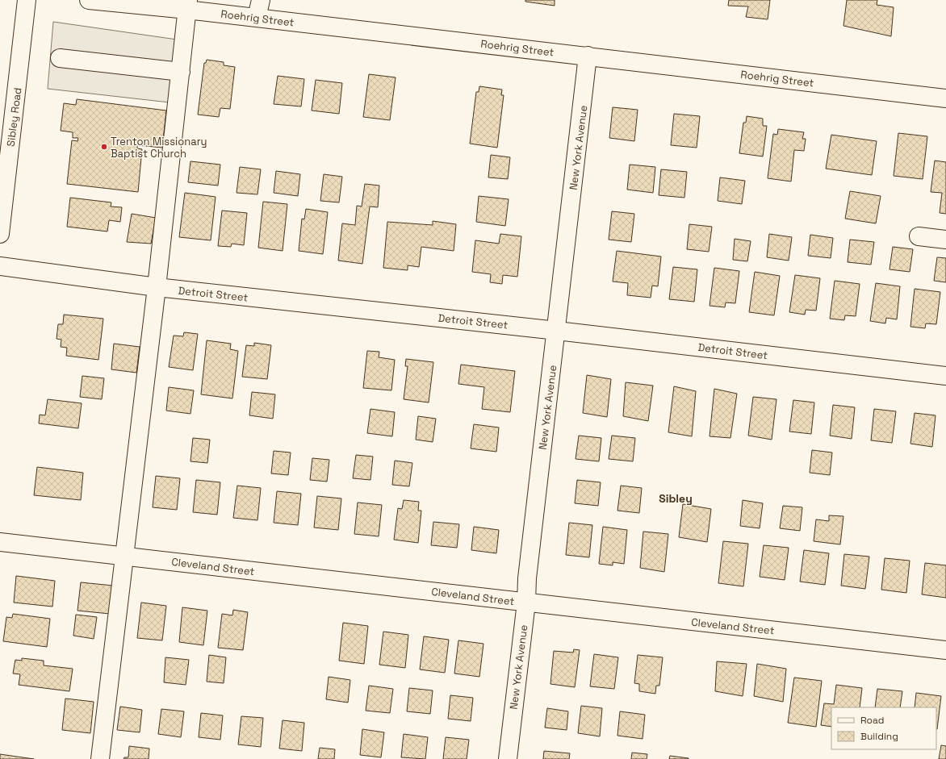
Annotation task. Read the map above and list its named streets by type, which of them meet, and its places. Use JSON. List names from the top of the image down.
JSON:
{
  "streets": {
    "street": [
      "Roehrig Street",
      "Sibley Road",
      "New York Avenue",
      "Detroit Street",
      "Cleveland Street"
    ]
  },
  "crossings": [
    ["Roehrig Street", "New York Avenue"],
    ["New York Avenue", "Detroit Street"],
    ["New York Avenue", "Cleveland Street"]
  ],
  "districts": ["Sibley"],
  "places": ["Trenton Missionary Baptist Church"],
  "legend": ["Road", "Building"]
}
